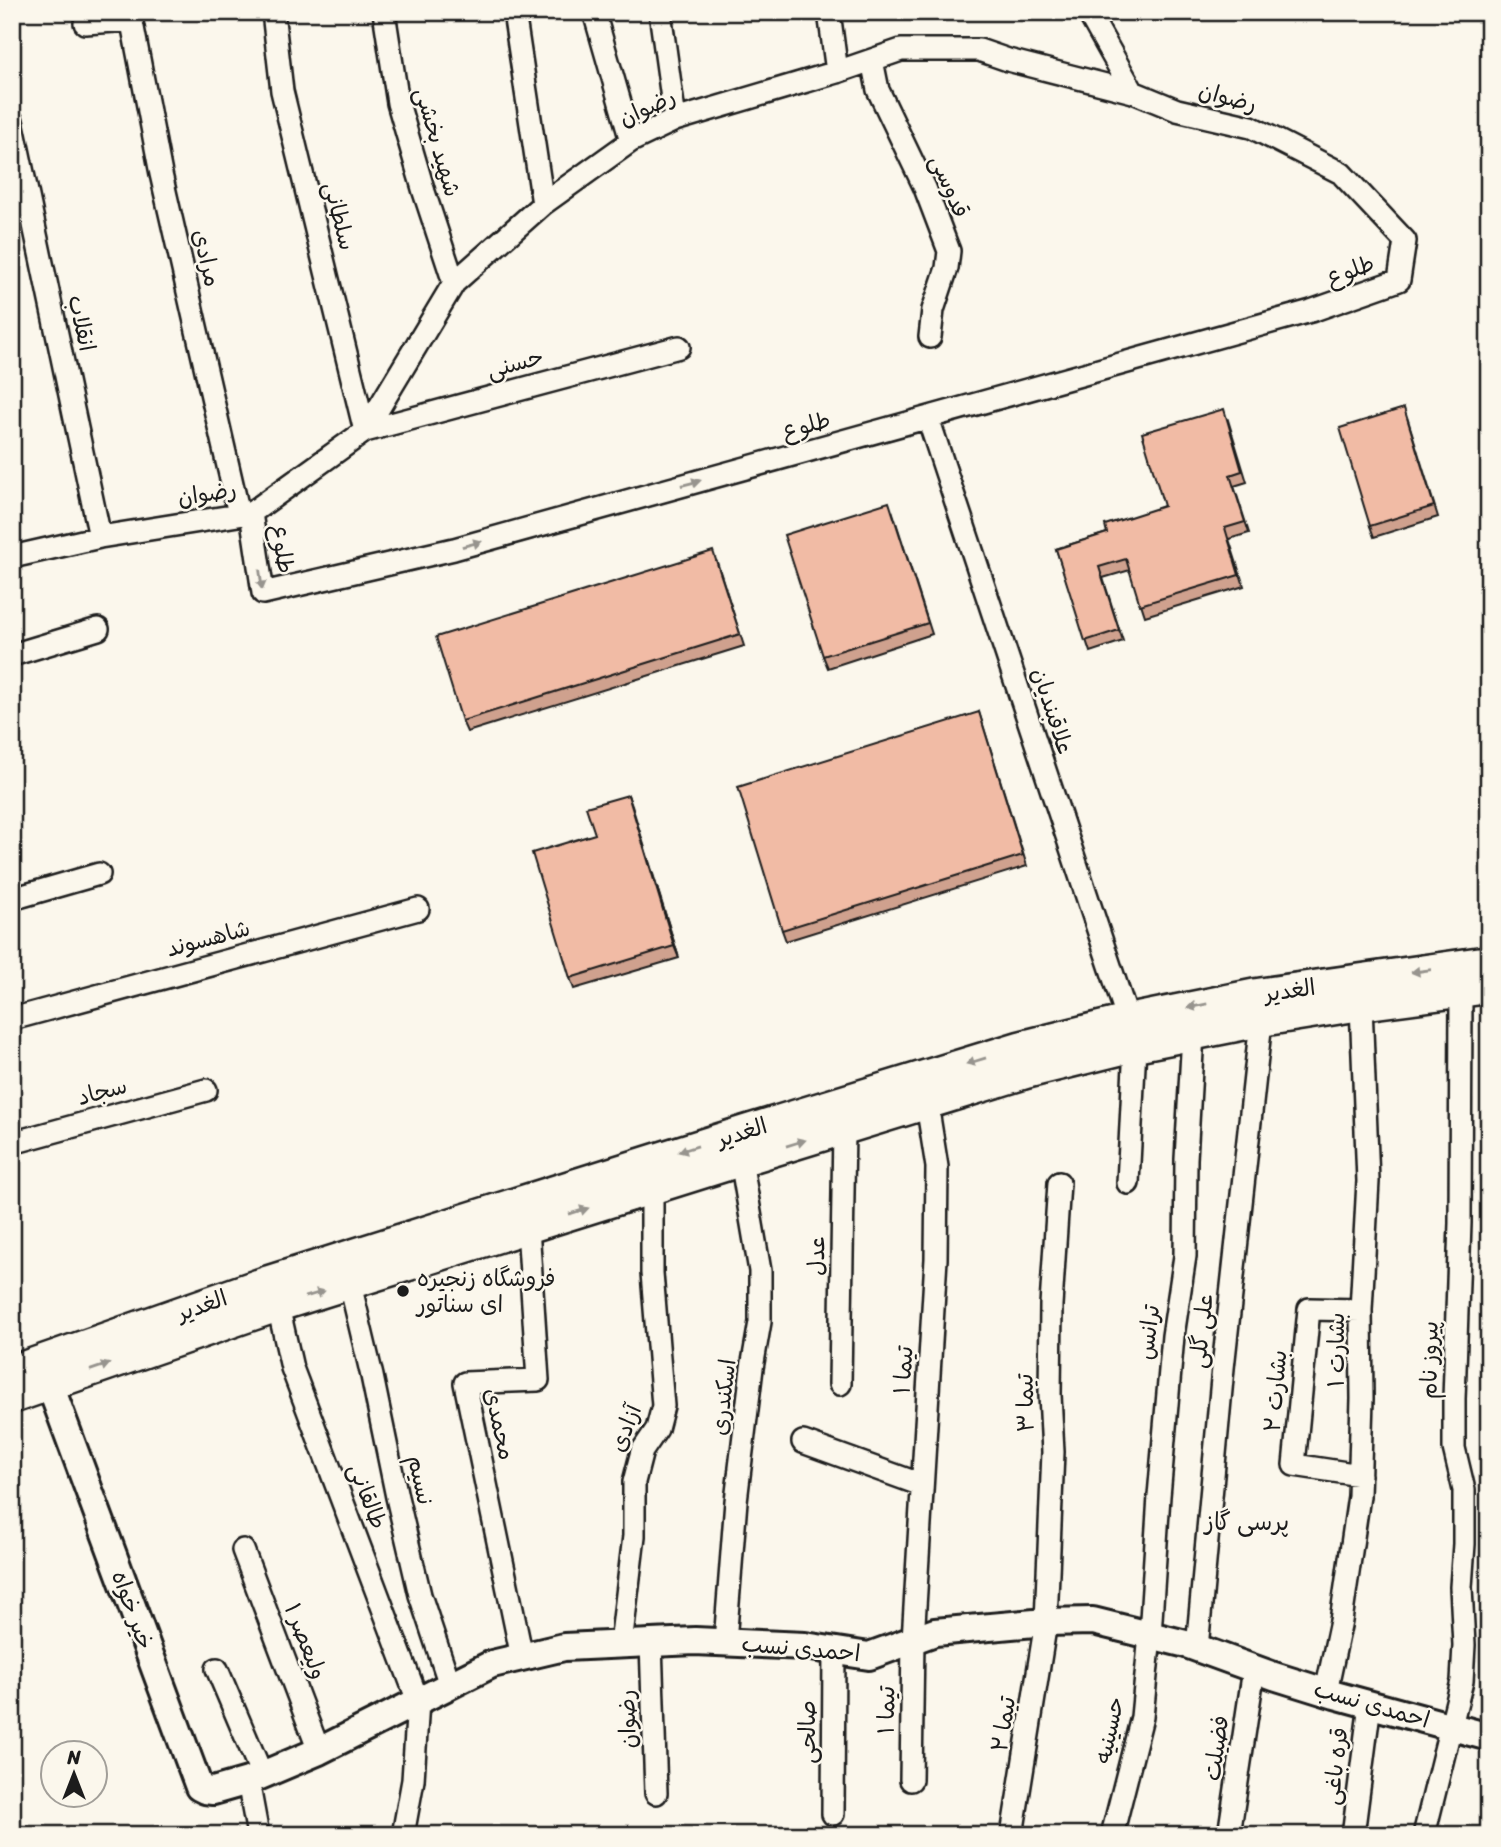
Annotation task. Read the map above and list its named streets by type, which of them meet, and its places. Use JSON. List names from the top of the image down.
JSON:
{
  "streets": {
    "main road": ["الغدیر"],
    "street": [
      "رضوان",
      "شهید بخشی",
      "قدوسی",
      "سلطانی",
      "مرادی",
      "طلوع",
      "انقلاب",
      "حسنی",
      "علاقبندیان",
      "شاهسوند",
      "سجاد",
      "عدل",
      "علی گلی",
      "ترانس",
      "بشارت ۱",
      "پیروز نام",
      "تیما ۱",
      "بشارت ۲",
      "اسکندری",
      "تیما ۳",
      "محمدی",
      "آزادی",
      "نسیم",
      "طالقانی",
      "خیر خواه",
      "ولیعصر ۱",
      "احمدی نسب",
      "۱ تیما",
      "تیما ۲",
      "حسینیه",
      "صالحی",
      "فضیلت",
      "قره باغی"
    ]
  },
  "crossings": [
    ["رضوان", "شهید بخشی"],
    ["رضوان", "قدوسی"],
    ["رضوان", "سلطانی"],
    ["رضوان", "مرادی"],
    ["رضوان", "طلوع"],
    ["رضوان", "انقلاب"],
    ["رضوان", "حسنی"],
    ["رضوان", "احمدی نسب"],
    ["سلطانی", "حسنی"],
    ["مرادی", "طلوع"],
    ["طلوع", "علاقبندیان"],
    ["علاقبندیان", "الغدیر"],
    ["الغدیر", "عدل"],
    ["الغدیر", "علی گلی"],
    ["الغدیر", "ترانس"],
    ["الغدیر", "بشارت ۱"],
    ["الغدیر", "پیروز نام"],
    ["الغدیر", "تیما ۱"],
    ["الغدیر", "اسکندری"],
    ["الغدیر", "محمدی"],
    ["الغدیر", "آزادی"],
    ["الغدیر", "نسیم"],
    ["الغدیر", "طالقانی"],
    ["الغدیر", "خیر خواه"],
    ["علی گلی", "احمدی نسب"],
    ["ترانس", "احمدی نسب"],
    ["ترانس", "حسینیه"],
    ["بشارت ۱", "بشارت ۲"],
    ["بشارت ۱", "احمدی نسب"],
    ["پیروز نام", "احمدی نسب"],
    ["تیما ۱", "احمدی نسب"],
    ["تیما ۱", "۱ تیما"],
    ["اسکندری", "احمدی نسب"],
    ["تیما ۳", "احمدی نسب"],
    ["تیما ۳", "تیما ۲"],
    ["محمدی", "احمدی نسب"],
    ["آزادی", "احمدی نسب"],
    ["نسیم", "احمدی نسب"],
    ["طالقانی", "احمدی نسب"],
    ["خیر خواه", "احمدی نسب"],
    ["ولیعصر ۱", "احمدی نسب"],
    ["احمدی نسب", "۱ تیما"],
    ["احمدی نسب", "تیما ۲"],
    ["احمدی نسب", "حسینیه"],
    ["احمدی نسب", "صالحی"],
    ["احمدی نسب", "فضیلت"],
    ["احمدی نسب", "قره باغی"]
  ],
  "one_way": ["طلوع"],
  "districts": ["پرسی گاز"],
  "places": ["فروشگاه زنجیره ای سناتور"],
  "north": "top"
}
